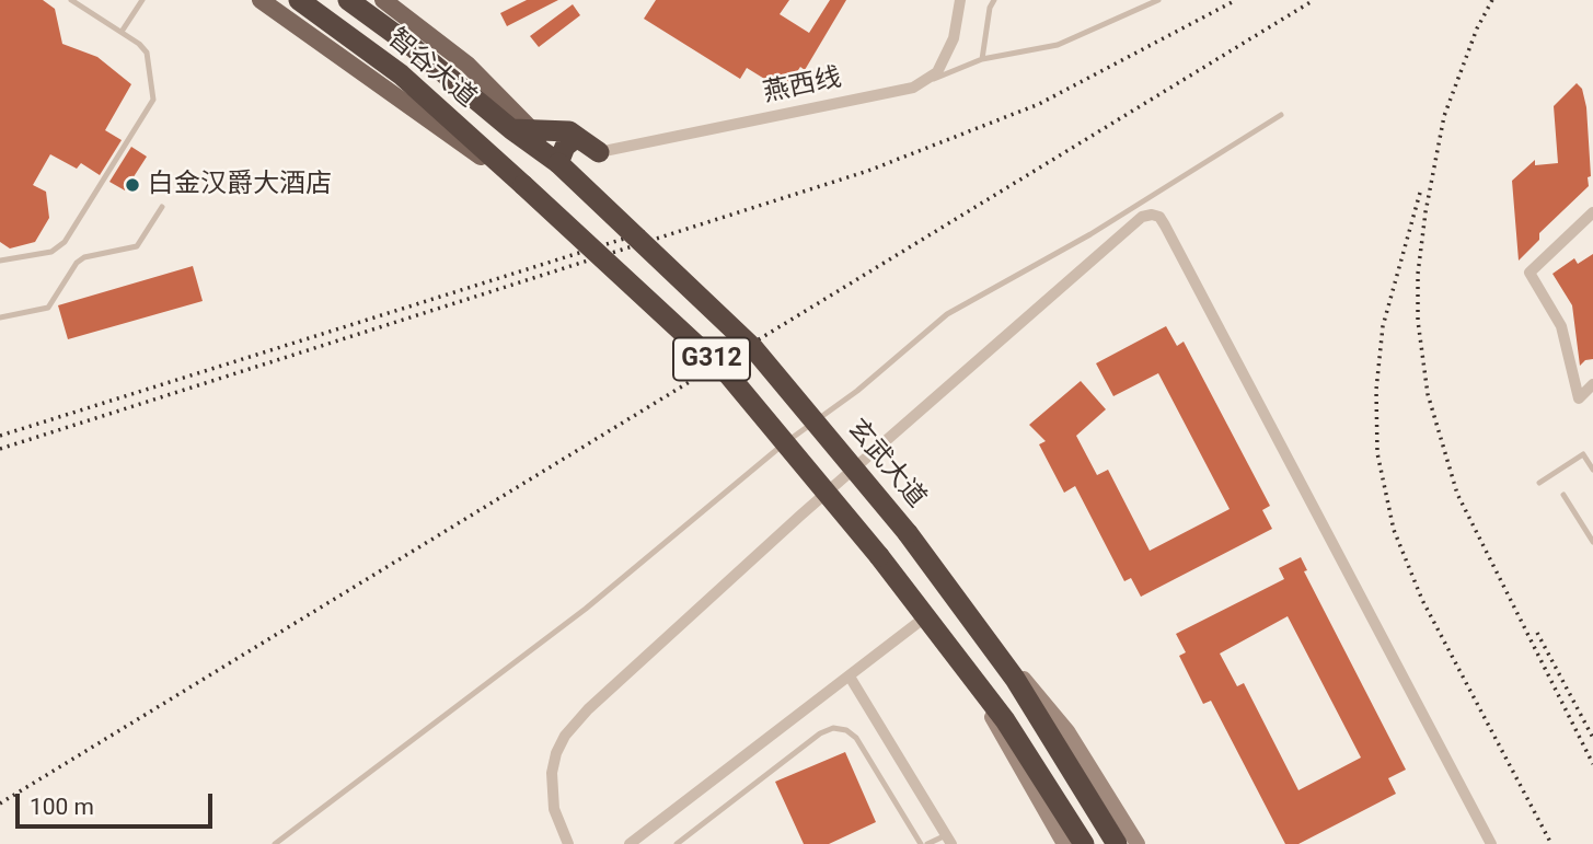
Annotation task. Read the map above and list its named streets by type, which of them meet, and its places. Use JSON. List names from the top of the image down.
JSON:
{
  "streets": {
    "highway": ["智谷大道", "G312", "玄武大道"],
    "street": ["燕西线"]
  },
  "crossings": [
    ["智谷大道", "G312"],
    ["智谷大道", "玄武大道"]
  ],
  "places": ["白金汉爵大酒店"],
  "scale_bar": "100 m"
}
